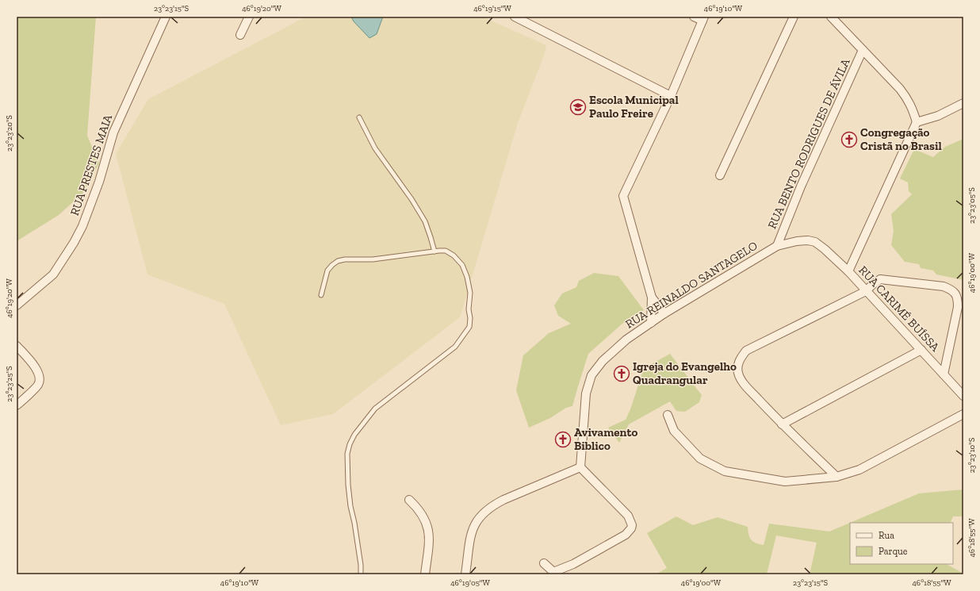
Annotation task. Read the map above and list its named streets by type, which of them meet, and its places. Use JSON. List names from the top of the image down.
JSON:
{
  "streets": {
    "street": [
      "RUA BENTO RODRIGUES DE ÁVILA",
      "RUA PRESTES MAIA",
      "RUA REINALDO SANTAGELO",
      "RUA CARIMÉ BUÍSSA"
    ]
  },
  "crossings": [
    ["RUA BENTO RODRIGUES DE ÁVILA", "RUA REINALDO SANTAGELO"],
    ["RUA REINALDO SANTAGELO", "RUA CARIMÉ BUÍSSA"]
  ],
  "places": {
    "school or university": ["Escola Municipal Paulo Freire"],
    "church": ["Congregação Cristã no Brasil", "Igreja do Evangelho Quadrangular", "Avivamento Biblico"]
  },
  "legend": ["Rua", "Parque"],
  "coordinates": [
    "23°23'15\"S",
    "46°19'20\"W",
    "46°19'15\"W",
    "46°19'10\"W",
    "23°23'20\"S",
    "23°23'05\"S",
    "46°19'00\"W",
    "23°23'25\"S",
    "23°23'10\"S",
    "46°18'55\"W",
    "46°19'05\"W"
  ]
}
